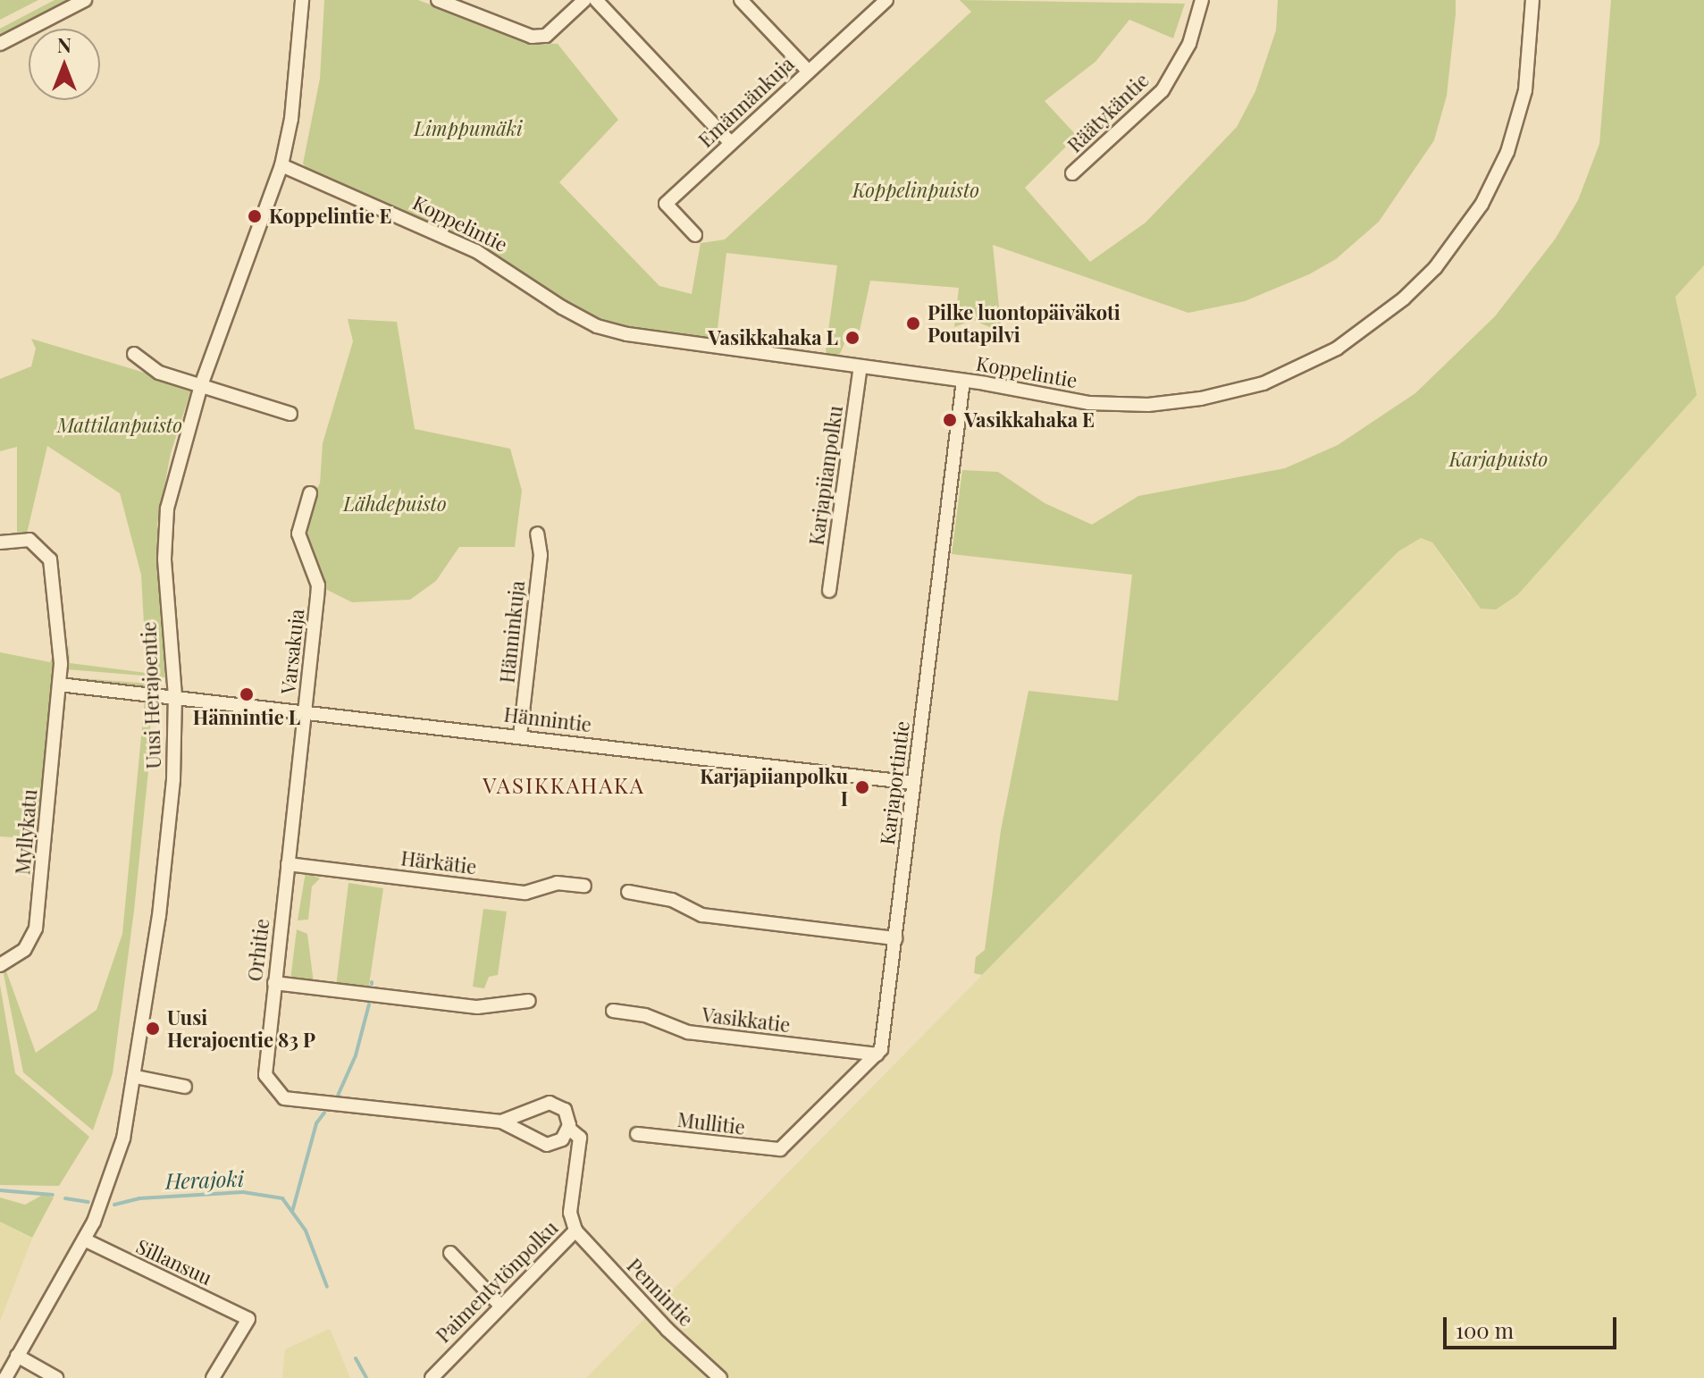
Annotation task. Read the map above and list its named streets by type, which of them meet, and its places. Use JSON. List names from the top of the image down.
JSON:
{
  "streets": {
    "street": [
      "Emännänkuja",
      "Räätykäntie",
      "Koppelintie",
      "Karjapiianpolku",
      "Hänninkuja",
      "Varsakuja",
      "Uusi Herajoentie",
      "Hännintie",
      "Karjaportintie",
      "Myllykatu",
      "Härkätie",
      "Orhitie",
      "Vasikkatie",
      "Mullitie",
      "Sillansuu",
      "Paimentytönpolku",
      "Pennintie"
    ]
  },
  "crossings": [
    ["Koppelintie", "Karjapiianpolku"],
    ["Koppelintie", "Uusi Herajoentie"],
    ["Koppelintie", "Karjaportintie"],
    ["Hänninkuja", "Hännintie"],
    ["Varsakuja", "Hännintie"],
    ["Varsakuja", "Orhitie"],
    ["Uusi Herajoentie", "Hännintie"],
    ["Uusi Herajoentie", "Sillansuu"],
    ["Hännintie", "Karjaportintie"],
    ["Hännintie", "Orhitie"],
    ["Karjaportintie", "Vasikkatie"],
    ["Karjaportintie", "Mullitie"],
    ["Härkätie", "Orhitie"],
    ["Orhitie", "Paimentytönpolku"],
    ["Vasikkatie", "Mullitie"],
    ["Paimentytönpolku", "Pennintie"]
  ],
  "districts": ["VASIKKAHAKA"],
  "water": ["Herajoki"],
  "parks": [
    "Limppumäki",
    "Koppelinpuisto",
    "Mattilanpuisto",
    "Karjapuisto",
    "Lähdepuisto"
  ],
  "places": [
    "Koppelintie E",
    "Pilke luontopäiväkoti Poutapilvi",
    "Vasikkahaka L",
    "Vasikkahaka E",
    "Hännintie L",
    "Karjapiianpolku I",
    "Uusi Herajoentie 83 P"
  ],
  "scale_bar": "100 m",
  "north": "top"
}
